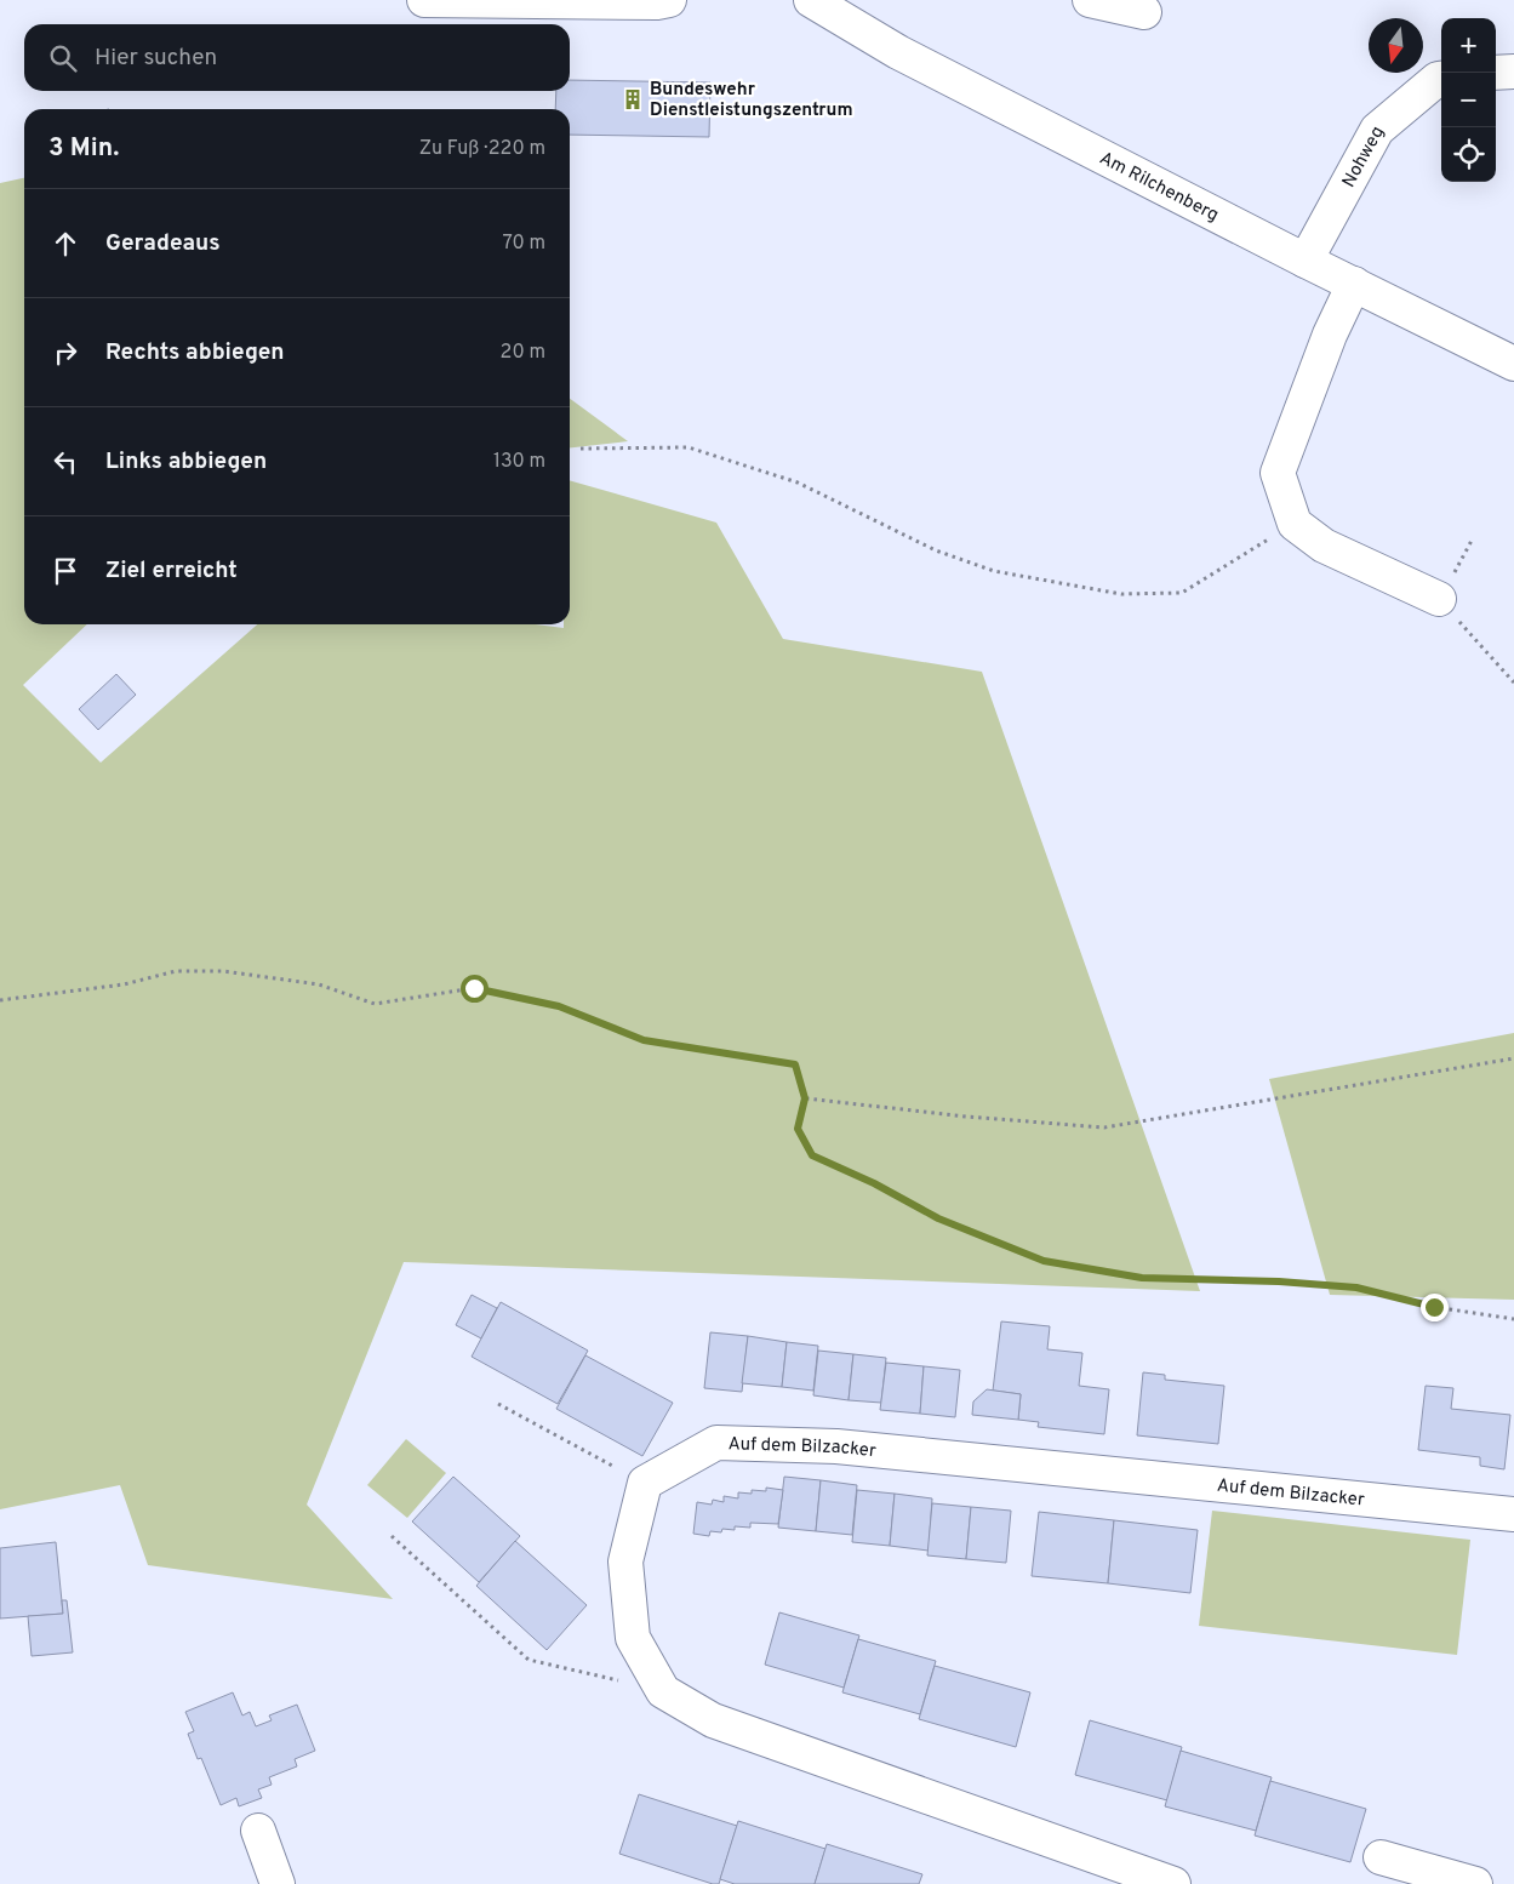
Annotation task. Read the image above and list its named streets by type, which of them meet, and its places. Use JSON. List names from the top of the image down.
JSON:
{
  "streets": {
    "street": ["Nohweg", "Am Rilchenberg", "Auf dem Bilzacker"]
  },
  "crossings": [
    ["Nohweg", "Am Rilchenberg"]
  ],
  "places": {
    "building": ["Bundeswehr Dienstleistungszentrum"]
  },
  "north": "bottom",
  "page": {
    "map_buttons": ["+", "−"],
    "search": "Hier suchen",
    "heading": ["3 Min.", "Zu Fuß · 220 m"],
    "list": [
      ["Geradeaus", "70 m"],
      ["Rechts abbiegen", "20 m"],
      ["Links abbiegen", "130 m"],
      "Ziel erreicht"
    ]
  }
}
